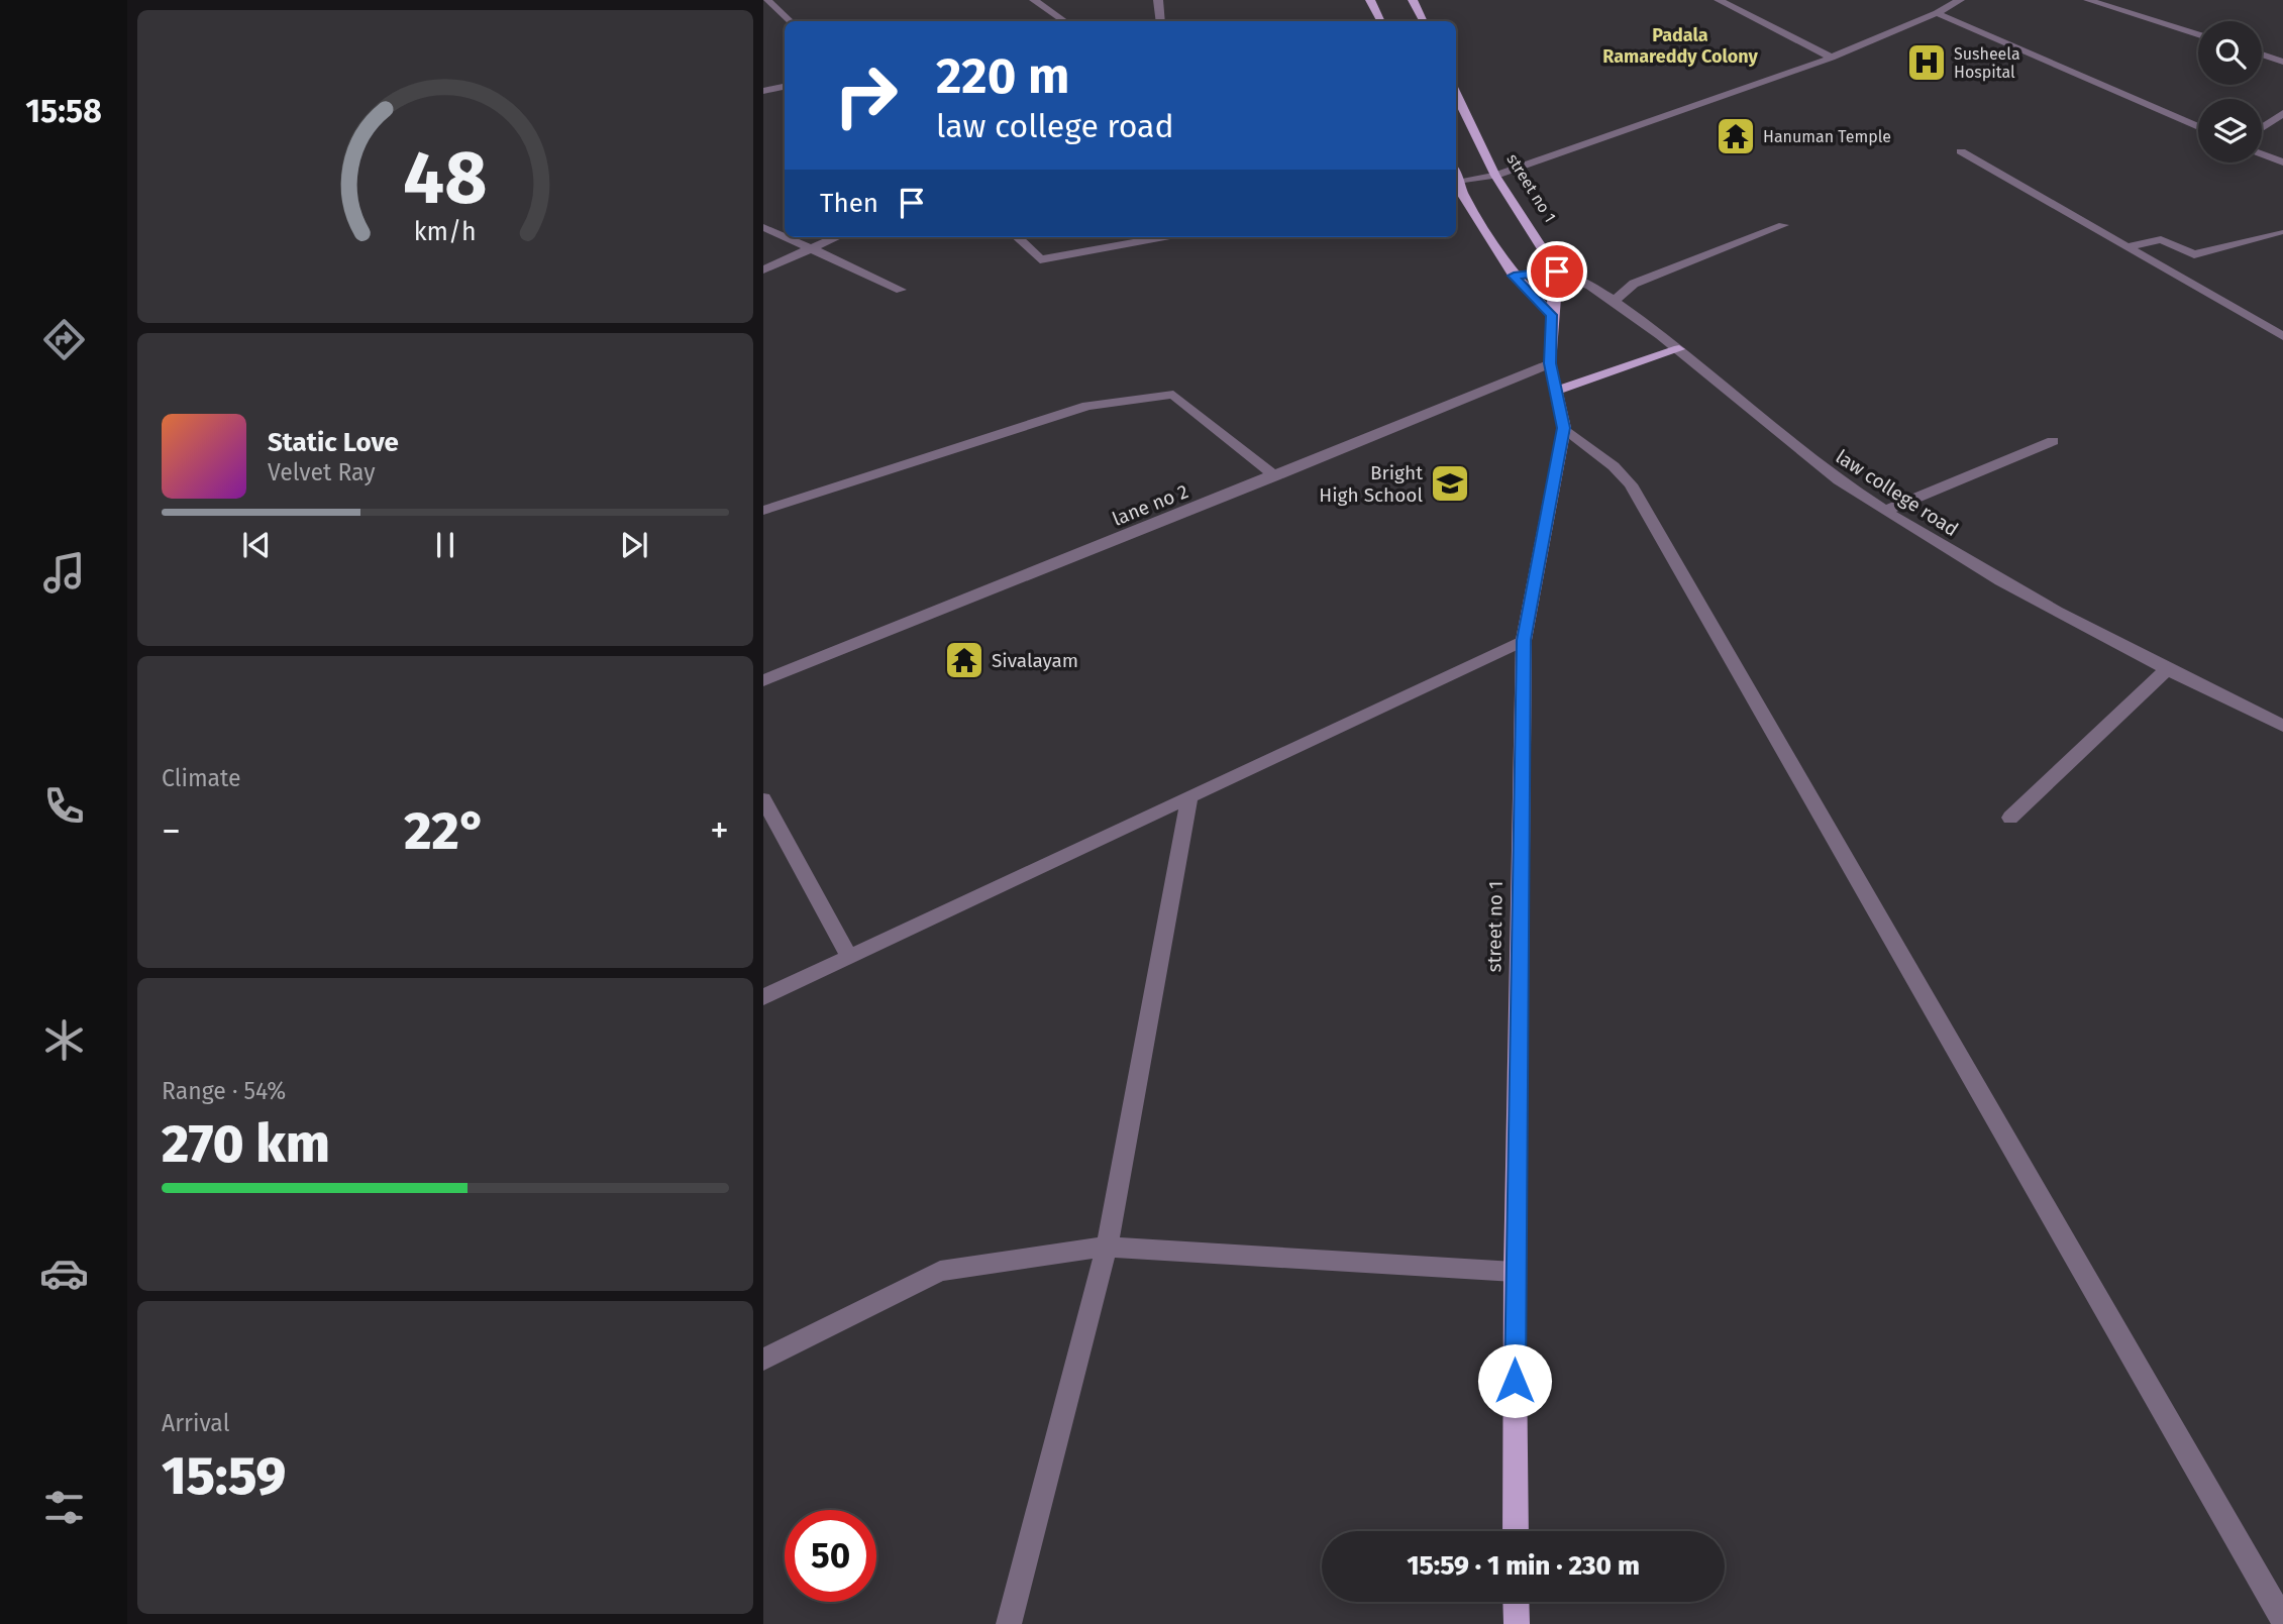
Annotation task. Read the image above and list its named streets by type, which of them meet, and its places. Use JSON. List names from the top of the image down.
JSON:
{
  "streets": {
    "main road": ["street no 1"],
    "street": ["law college road", "lane no 2"]
  },
  "crossings": [
    ["street no 1", "law college road"],
    ["street no 1", "lane no 2"]
  ],
  "districts": ["Padala Ramareddy Colony"],
  "places": {
    "hospital": ["Susheela Hospital"],
    "temple": ["Hanuman Temple", "Sivalayam"],
    "school or university": ["Bright High School"]
  },
  "page": {
    "tabs": "15:58",
    "turn": ["220 m", "law college road"],
    "then": "Then",
    "song": ["Static Love", "Velvet Ray"],
    "tile": [
      "Climate",
      ["Range · 54%", "270 km"],
      ["Arrival", "15:59"]
    ],
    "heat": ["−", "22°", "+"],
    "limit": "50",
    "trip": "15:59 · 1 min · 230 m",
    "gauge": ["48", "km/h"]
  }
}
